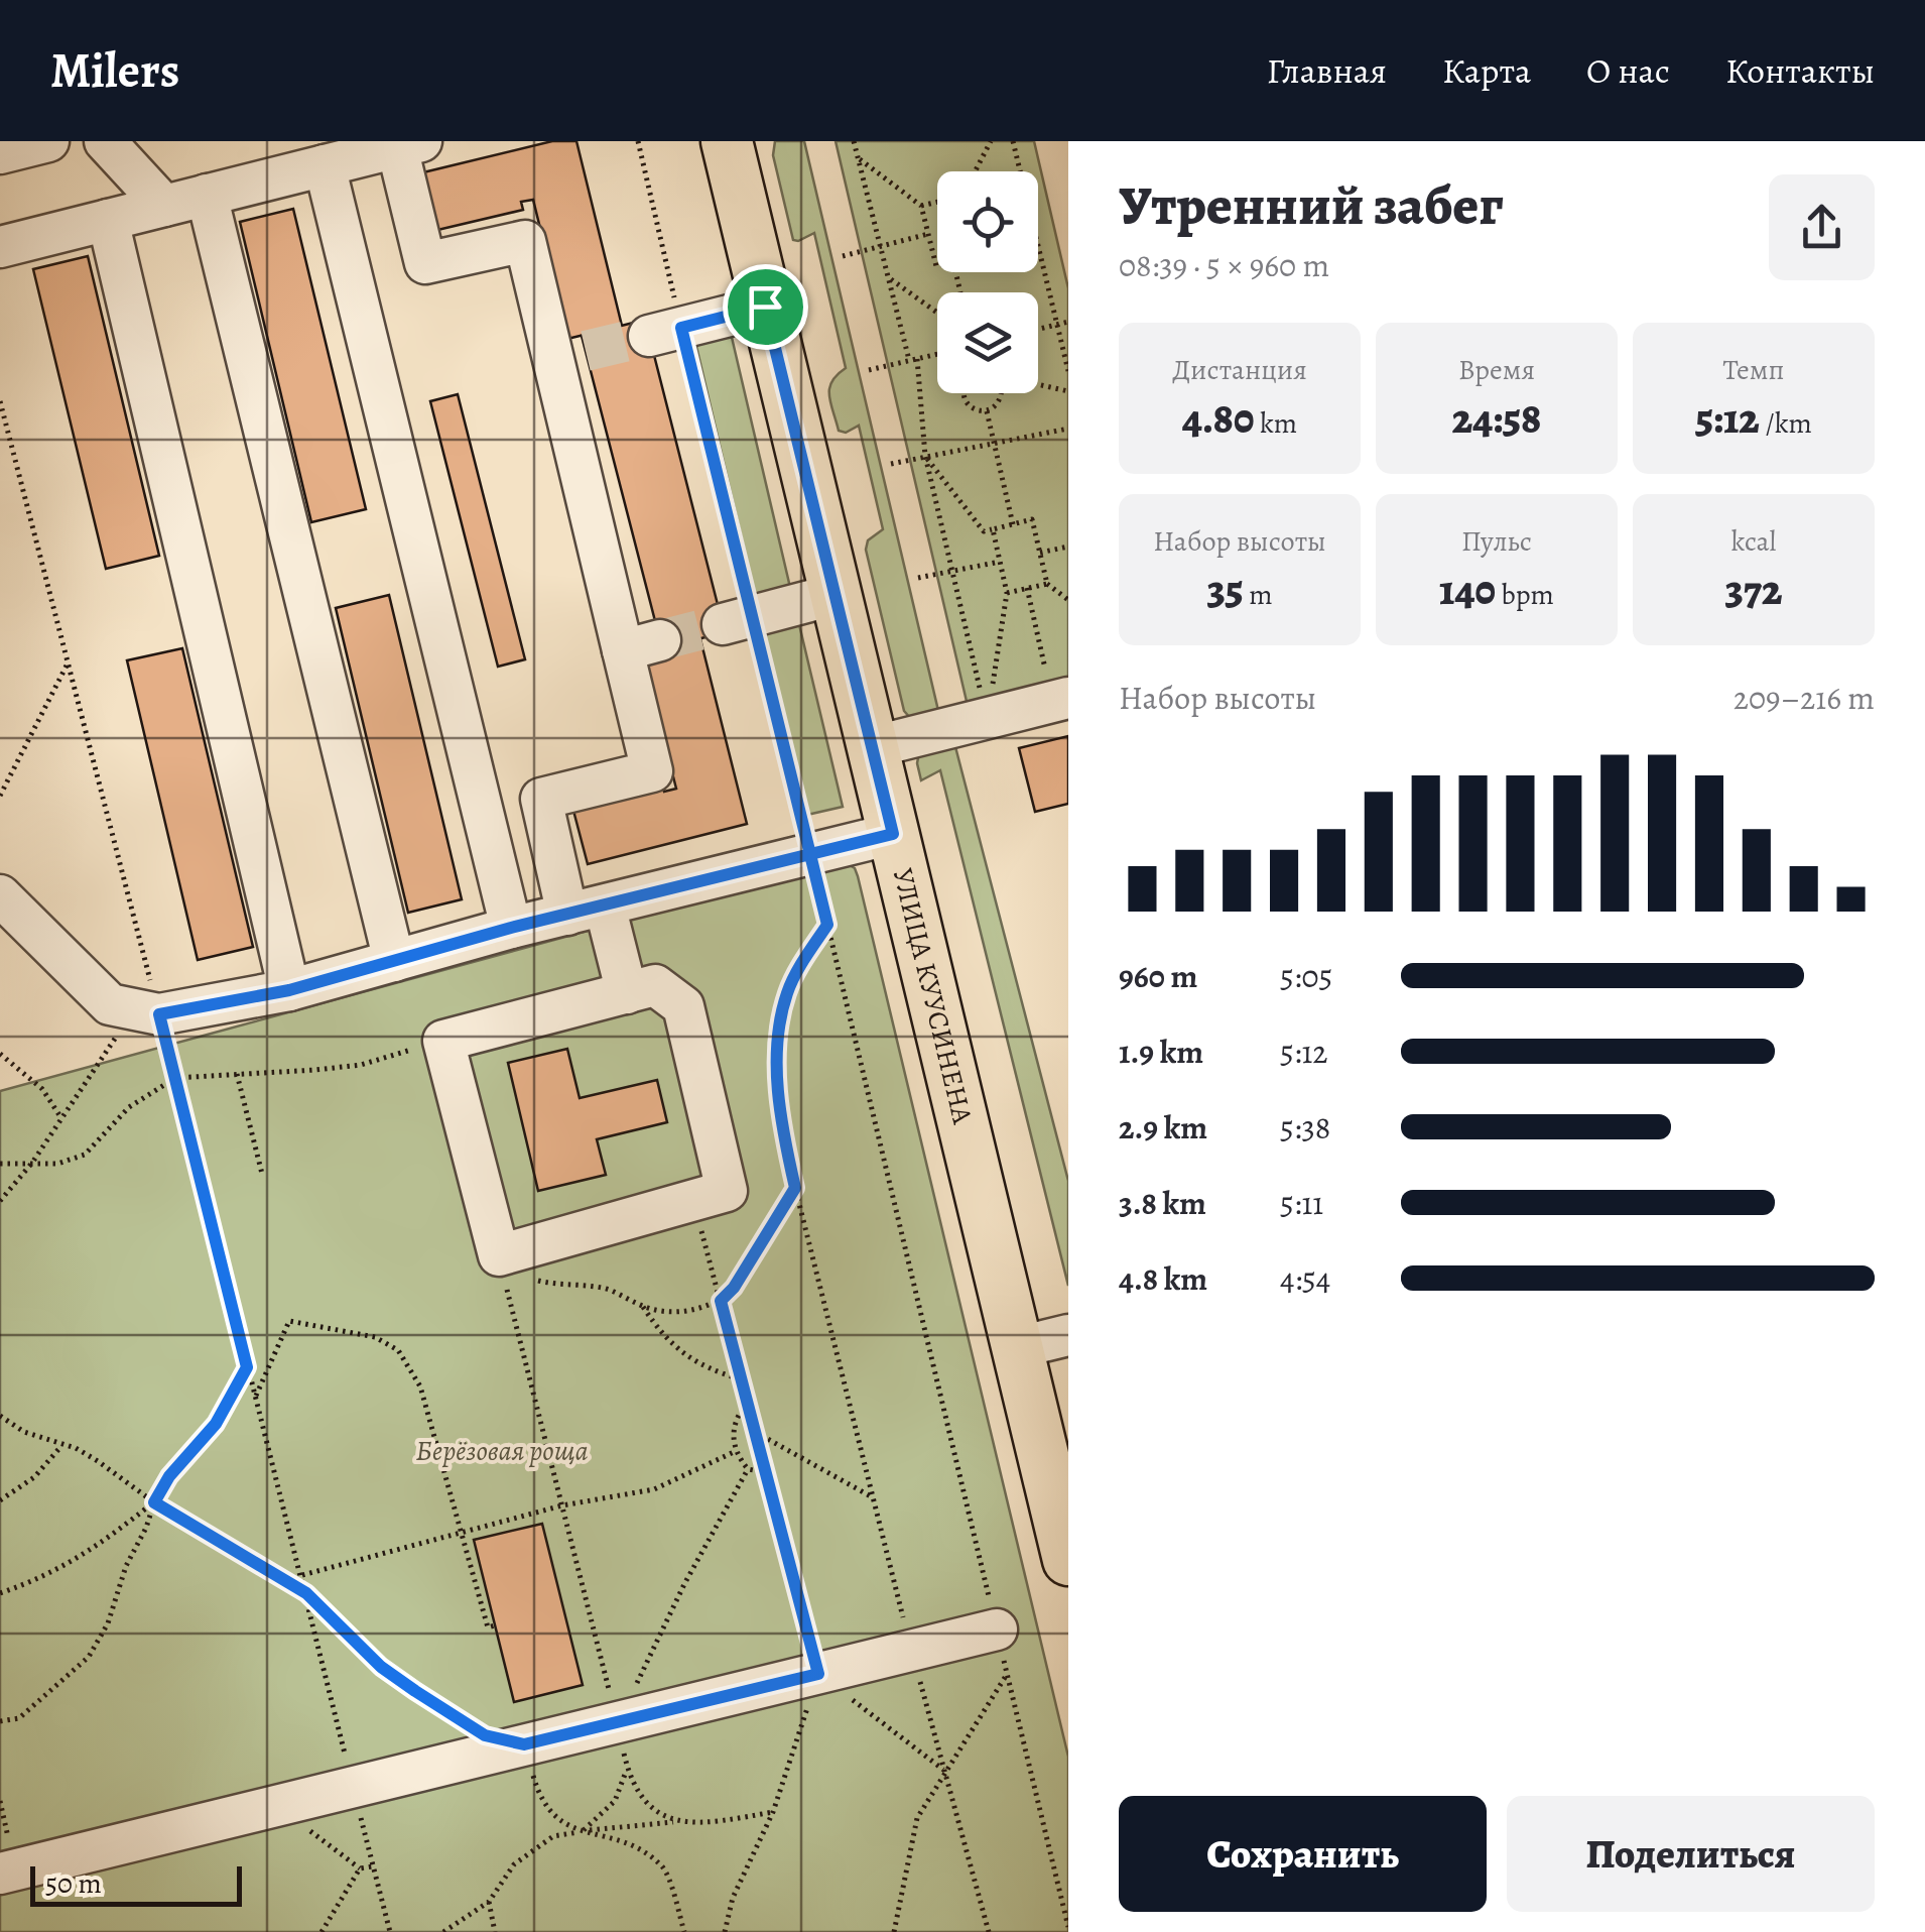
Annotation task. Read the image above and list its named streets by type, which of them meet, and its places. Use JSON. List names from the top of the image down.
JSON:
{
  "streets": {
    "main road": ["УЛИЦА КУУСИНЕНА"]
  },
  "parks": ["Берёзовая роща"],
  "scale_bar": "50 m",
  "page": {
    "header": "Milers",
    "nav": [
      "Главная",
      "Карта",
      "О нас",
      "Контакты"
    ],
    "heading": ["Утренний забег", "08:39 · 5 × 960 m"],
    "stats": [
      ["Дистанция", "4.80 km"],
      ["Время", "24:58"],
      ["Темп", "5:12 /km"],
      ["Набор высоты", "35 m"],
      ["Пульс", "140 bpm"],
      ["kcal", "372"]
    ],
    "chart": ["Набор высоты", "209–216 m"],
    "list": [
      {
        "name": "960 m",
        "note": "5:05"
      },
      {
        "name": "1.9 km",
        "note": "5:12"
      },
      {
        "name": "2.9 km",
        "note": "5:38"
      },
      {
        "name": "3.8 km",
        "note": "5:11"
      },
      {
        "name": "4.8 km",
        "note": "4:54"
      }
    ],
    "buttons": ["Сохранить", "Поделиться"],
    "scale": "50 m"
  }
}
